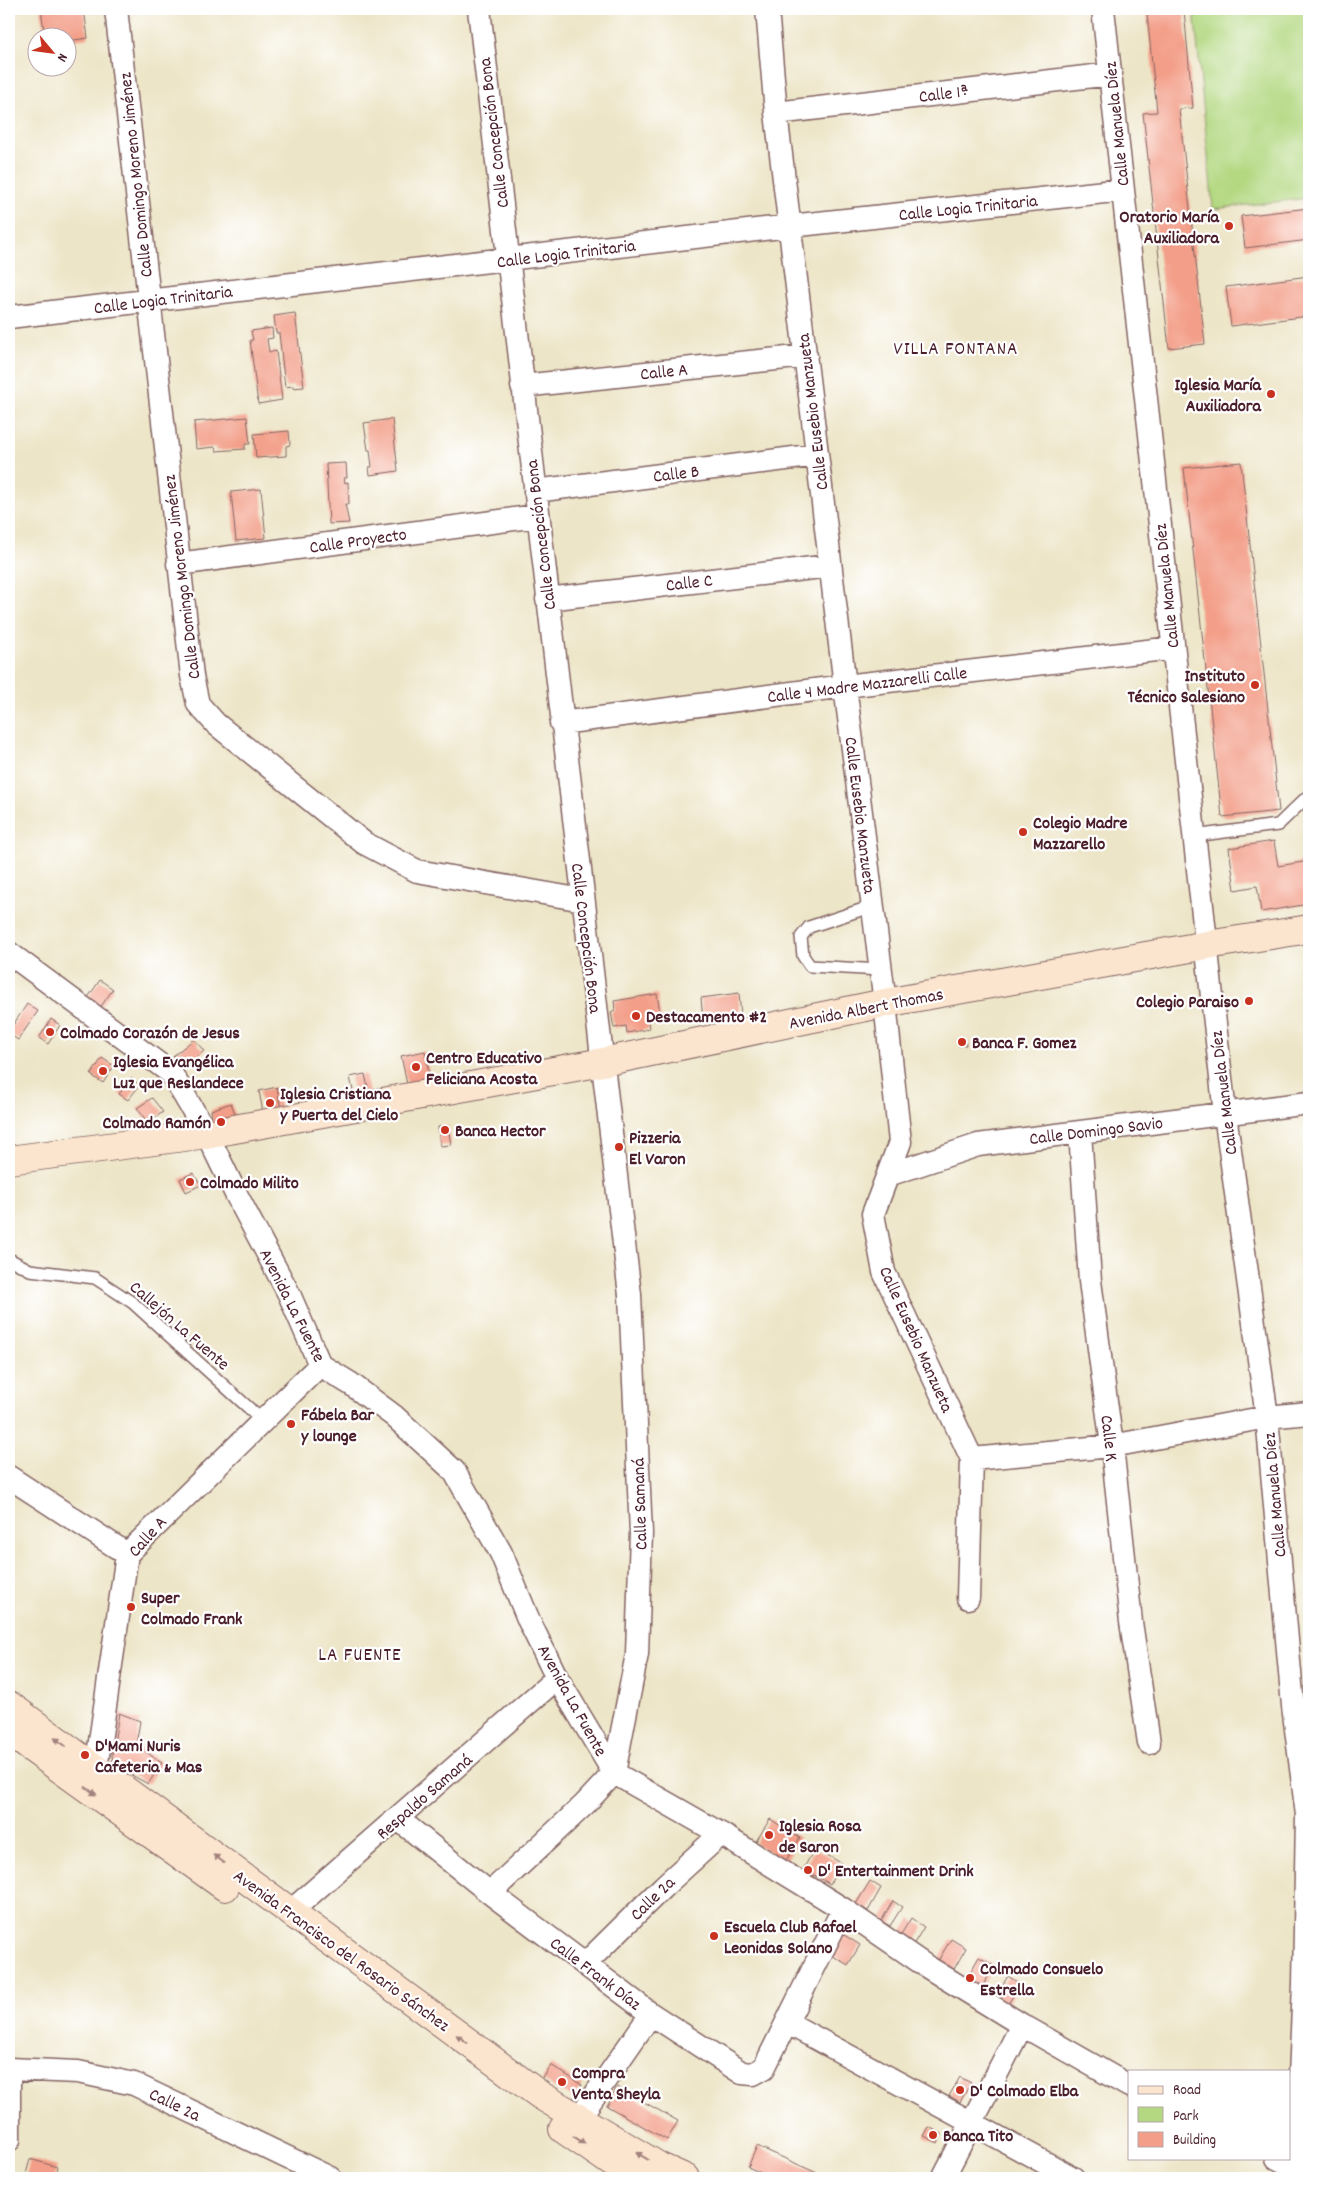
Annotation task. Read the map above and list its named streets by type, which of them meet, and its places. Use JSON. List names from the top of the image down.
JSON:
{
  "streets": {
    "main road": ["Avenida Albert Thomas", "Avenida Francisco del Rosario Sánchez"],
    "street": [
      "Calle 1ª",
      "Calle Manuela Díez",
      "Calle Concepción Bona",
      "Calle Domingo Moreno Jiménez",
      "Calle Logia Trinitaria",
      "Calle A",
      "Calle Eusebio Manzueta",
      "Calle B",
      "Calle Proyecto",
      "Calle C",
      "Calle 4 Madre Mazzarelli Calle",
      "Calle Domingo Savio",
      "Avenida La Fuente",
      "Calle K",
      "Calle Samaná",
      "Respaldo Samaná",
      "Calle 2a",
      "Calle Frank Díaz"
    ],
    "lane": ["Callejón La Fuente"]
  },
  "crossings": [
    ["Calle 1ª", "Calle Manuela Díez"],
    ["Calle 1ª", "Calle Eusebio Manzueta"],
    ["Calle Manuela Díez", "Calle Logia Trinitaria"],
    ["Calle Manuela Díez", "Calle 4 Madre Mazzarelli Calle"],
    ["Calle Manuela Díez", "Avenida Albert Thomas"],
    ["Calle Manuela Díez", "Calle Domingo Savio"],
    ["Calle Concepción Bona", "Calle Domingo Moreno Jiménez"],
    ["Calle Concepción Bona", "Calle Logia Trinitaria"],
    ["Calle Concepción Bona", "Calle A"],
    ["Calle Concepción Bona", "Calle B"],
    ["Calle Concepción Bona", "Calle Proyecto"],
    ["Calle Concepción Bona", "Calle C"],
    ["Calle Concepción Bona", "Calle 4 Madre Mazzarelli Calle"],
    ["Calle Concepción Bona", "Avenida Albert Thomas"],
    ["Calle Concepción Bona", "Calle Samaná"],
    ["Calle Domingo Moreno Jiménez", "Calle Logia Trinitaria"],
    ["Calle Domingo Moreno Jiménez", "Calle Proyecto"],
    ["Calle Logia Trinitaria", "Calle Eusebio Manzueta"],
    ["Calle A", "Calle Eusebio Manzueta"],
    ["Calle A", "Avenida La Fuente"],
    ["Calle A", "Callejón La Fuente"],
    ["Calle A", "Avenida Francisco del Rosario Sánchez"],
    ["Calle Eusebio Manzueta", "Calle B"],
    ["Calle Eusebio Manzueta", "Calle C"],
    ["Calle Eusebio Manzueta", "Calle 4 Madre Mazzarelli Calle"],
    ["Calle Eusebio Manzueta", "Avenida Albert Thomas"],
    ["Calle Eusebio Manzueta", "Calle Domingo Savio"],
    ["Avenida Albert Thomas", "Avenida La Fuente"],
    ["Avenida Albert Thomas", "Calle Samaná"],
    ["Calle Domingo Savio", "Calle K"],
    ["Avenida La Fuente", "Calle Samaná"],
    ["Avenida La Fuente", "Respaldo Samaná"],
    ["Avenida La Fuente", "Calle 2a"],
    ["Avenida La Fuente", "Calle Frank Díaz"],
    ["Respaldo Samaná", "Avenida Francisco del Rosario Sánchez"],
    ["Respaldo Samaná", "Calle Frank Díaz"],
    ["Calle 2a", "Calle Frank Díaz"]
  ],
  "districts": ["VILLA FONTANA", "LA FUENTE"],
  "places": [
    "Oratorio María Auxiliadora",
    "Iglesia María Auxiliadora",
    "Instituto Técnico Salesiano",
    "Colegio Madre Mazzarello",
    "Colegio Paraiso",
    "Destacamento #2",
    "Colmado Corazón de Jesus",
    "Banca F. Gomez",
    "Centro Educativo Feliciana Acosta",
    "Iglesia Evangélica Luz que Reslandece",
    "Iglesia Cristiana y Puerta del Cielo",
    "Colmado Ramón",
    "Banca Hector",
    "Pizzeria El Varon",
    "Colmado Milito",
    "Fábela Bar y lounge",
    "Super Colmado Frank",
    "D'Mami Nuris Cafeteria & Mas",
    "Iglesia Rosa de Saron",
    "D' Entertainment Drink",
    "Escuela Club Rafael Leonidas Solano",
    "Colmado Consuelo Estrella",
    "Compra Venta Sheyla",
    "D' Colmado Elba",
    "Banca Tito"
  ],
  "legend": ["Road", "Park", "Building"],
  "north": "bottom right"
}
